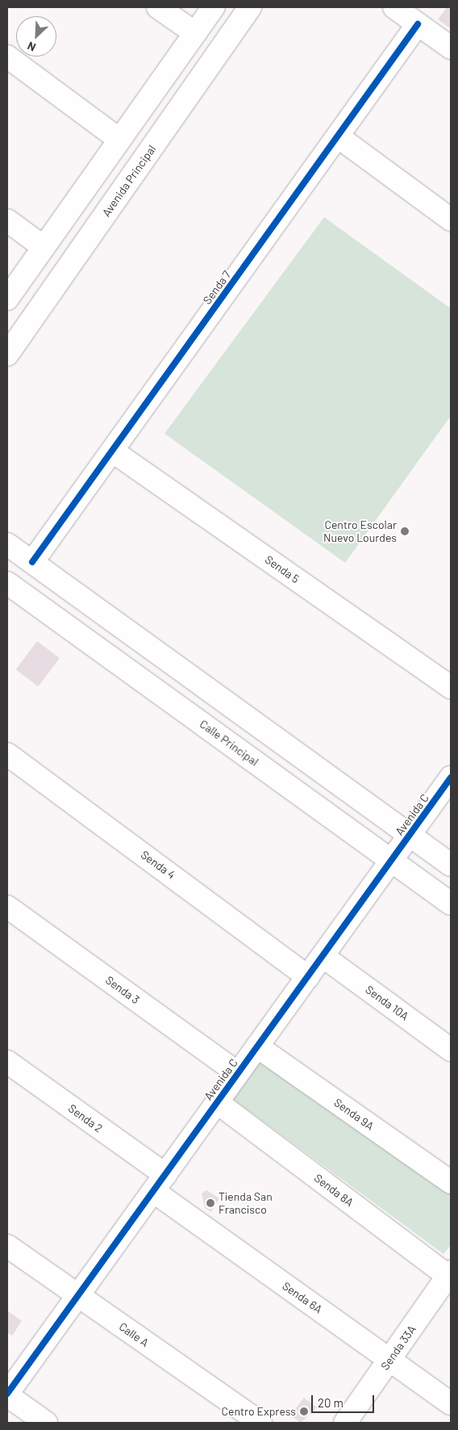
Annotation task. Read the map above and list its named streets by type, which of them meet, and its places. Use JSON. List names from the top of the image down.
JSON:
{
  "streets": {
    "street": [
      "Avenida Principal",
      "Senda 7",
      "Senda 5",
      "Calle Principal",
      "Avenida C",
      "Senda 4",
      "Senda 3",
      "Senda 10A",
      "Senda 9A",
      "Senda 2",
      "Senda 8A",
      "Senda 6A",
      "Calle A",
      "Senda 33A"
    ]
  },
  "crossings": [
    ["Senda 7", "Senda 5"],
    ["Calle Principal", "Avenida C"],
    ["Avenida C", "Senda 4"],
    ["Avenida C", "Senda 3"],
    ["Avenida C", "Senda 10A"],
    ["Avenida C", "Senda 9A"],
    ["Avenida C", "Senda 2"],
    ["Avenida C", "Senda 8A"],
    ["Avenida C", "Senda 6A"],
    ["Avenida C", "Calle A"],
    ["Senda 2", "Senda 6A"],
    ["Senda 8A", "Senda 33A"],
    ["Senda 6A", "Senda 33A"]
  ],
  "places": ["Centro Escolar Nuevo Lourdes", "Tienda San Francisco", "Centro Express"],
  "scale_bar": "20 m",
  "north": "bottom left"
}
